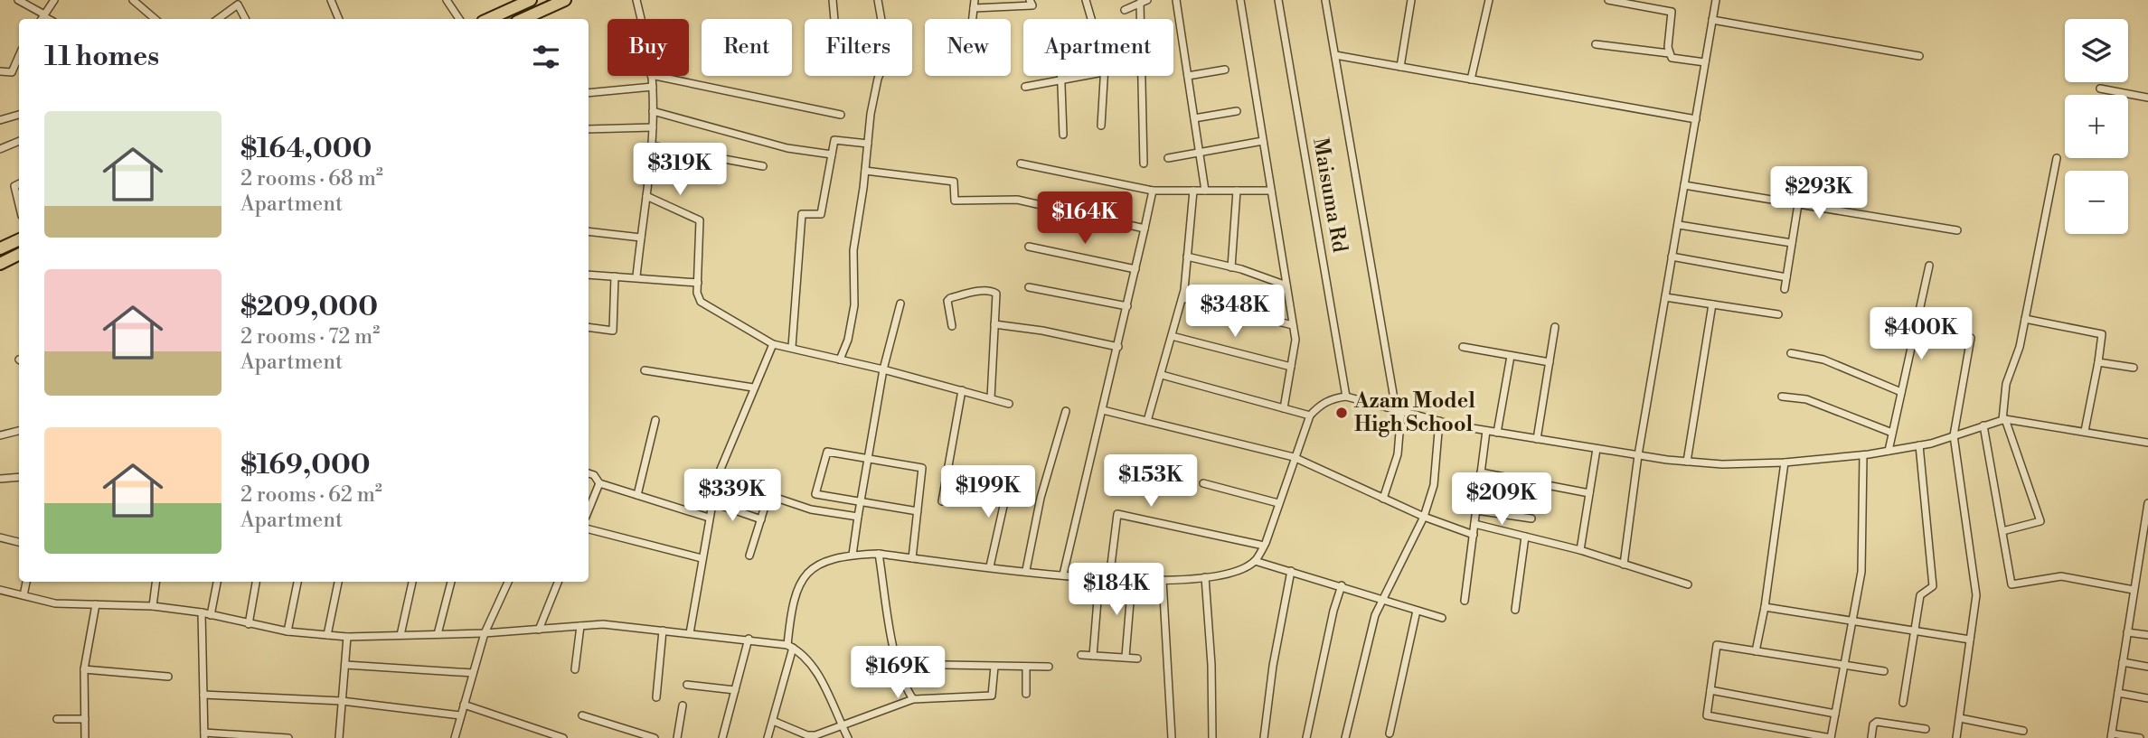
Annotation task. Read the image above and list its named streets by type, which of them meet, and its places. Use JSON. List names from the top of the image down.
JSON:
{
  "streets": {
    "street": ["Maisuma Rd"]
  },
  "places": ["Azam Model High School"],
  "page": {
    "map_buttons": ["+", "−"],
    "chip": [
      "Buy",
      "Rent",
      "Filters",
      "New",
      "Apartment"
    ],
    "heading": "11 homes",
    "list": [
      {
        "name": "$164,000",
        "note": "2 rooms · 68 m² · Apartment"
      },
      {
        "name": "$209,000",
        "note": "2 rooms · 72 m² · Apartment"
      },
      {
        "name": "$169,000",
        "note": "2 rooms · 62 m² · Apartment"
      }
    ],
    "price": [
      "$319K",
      "$293K",
      "$164K",
      "$348K",
      "$400K",
      "$153K",
      "$199K",
      "$339K",
      "$209K",
      "$184K",
      "$169K"
    ]
  }
}
